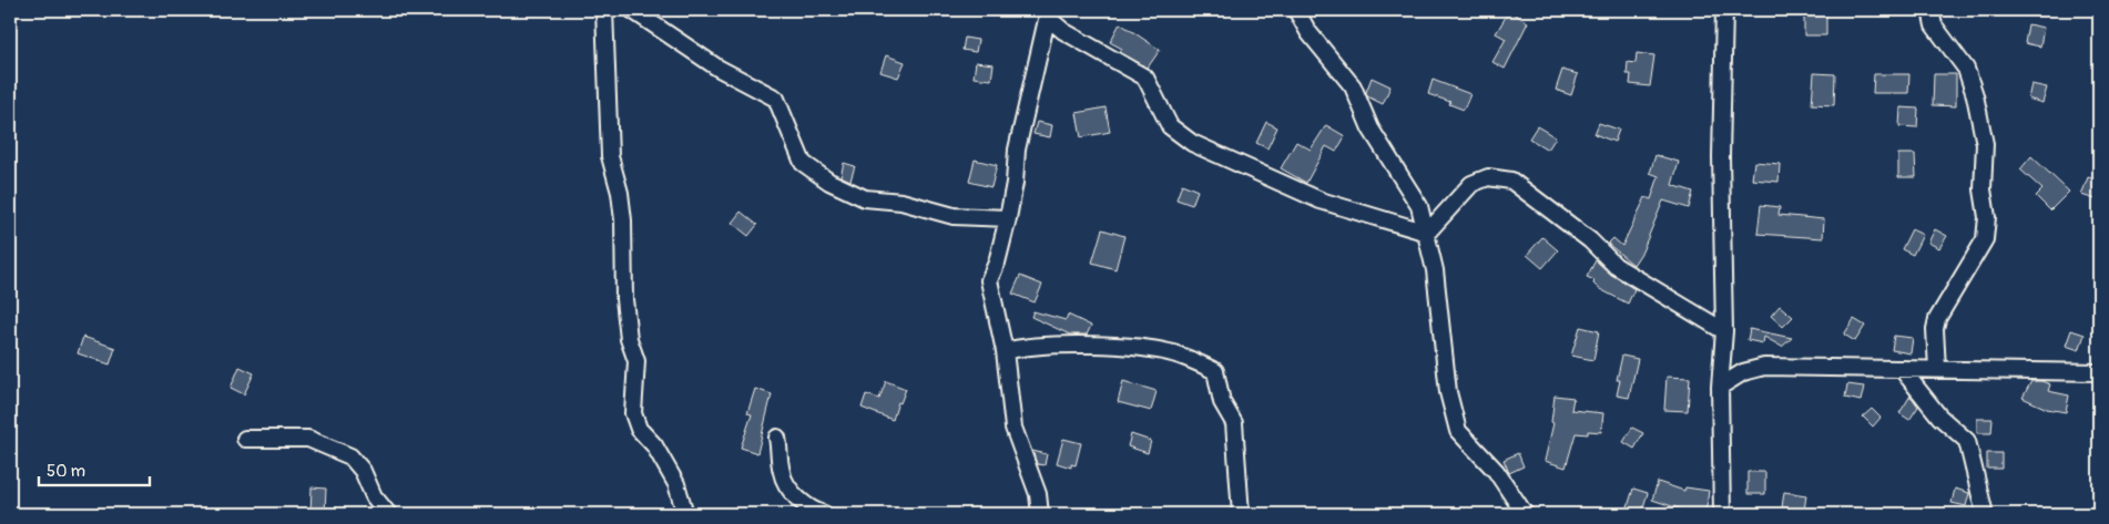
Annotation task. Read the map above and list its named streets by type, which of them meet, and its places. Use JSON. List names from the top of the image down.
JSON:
{
  "scale_bar": "50 m"
}
